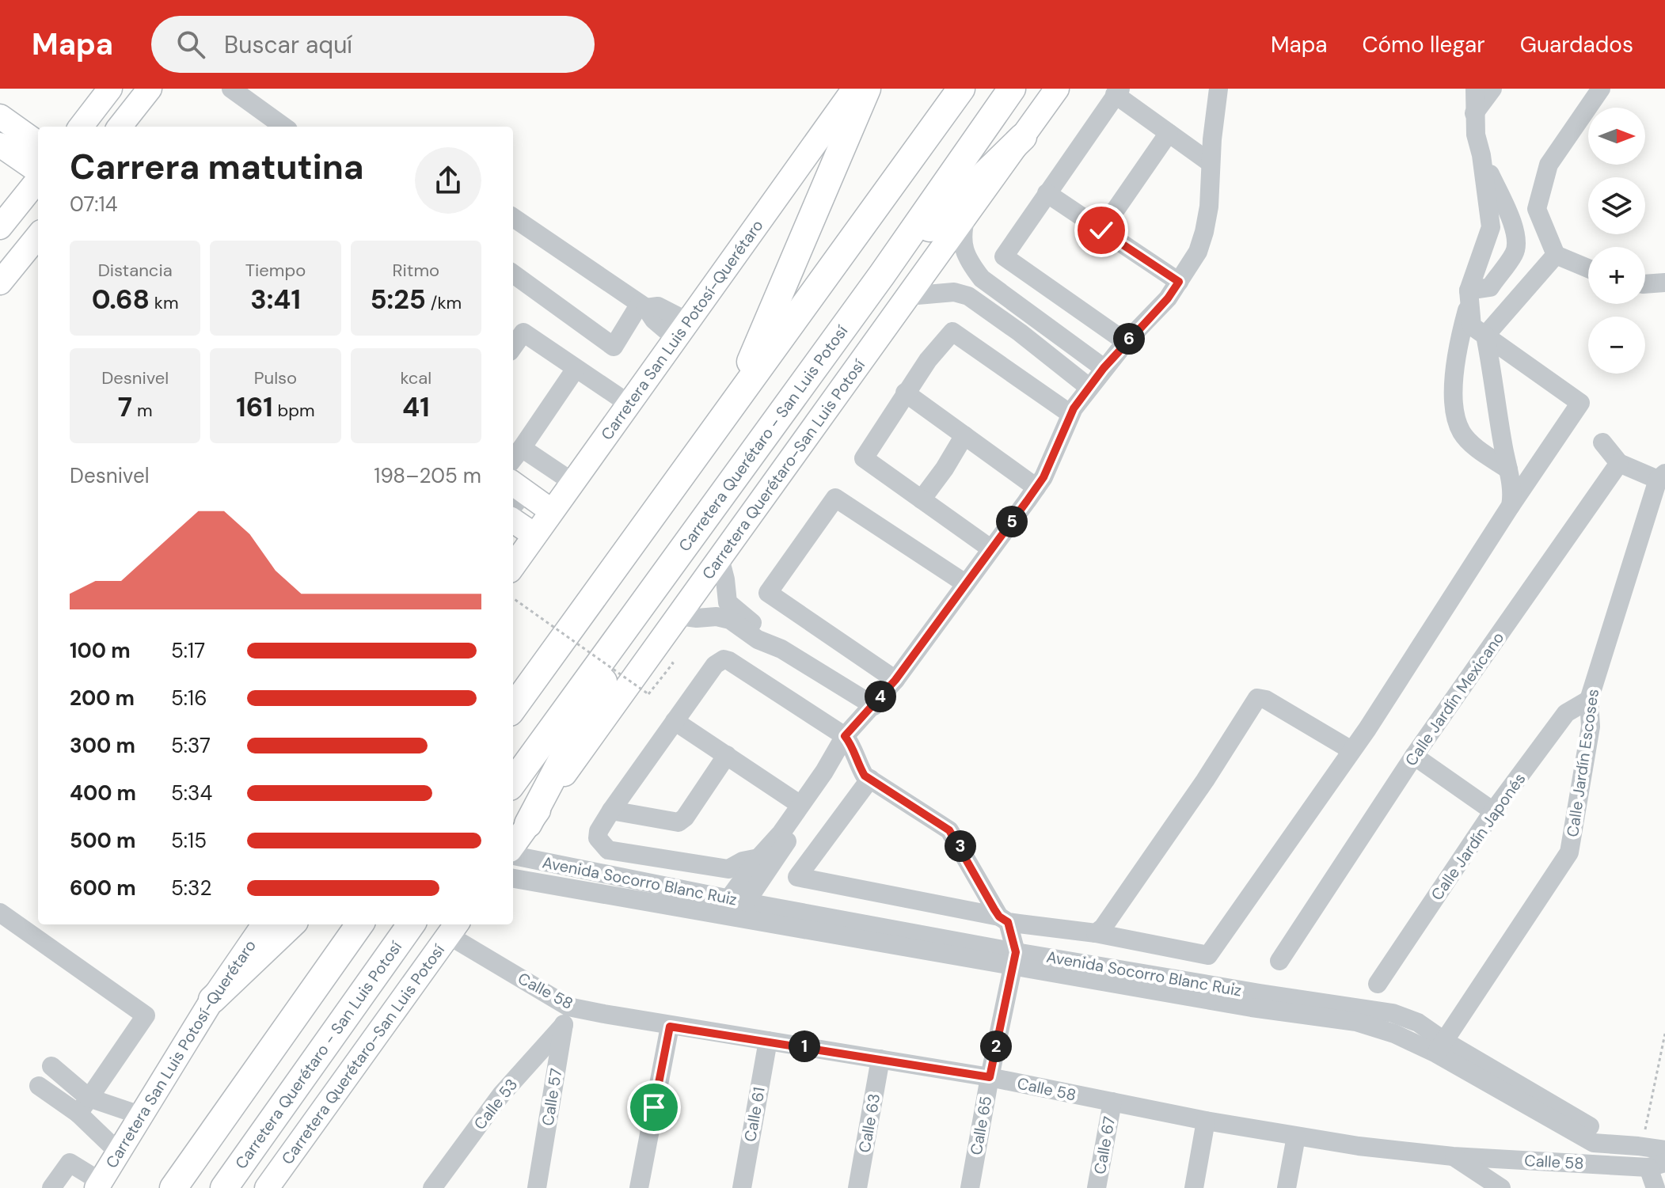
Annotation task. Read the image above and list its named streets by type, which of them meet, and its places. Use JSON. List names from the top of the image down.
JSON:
{
  "streets": {
    "highway": ["Carretera Querétaro - San Luis Potosí"],
    "main road": ["Carretera San Luis Potosí-Querétaro", "Carretera Querétaro-San Luis Potosí"],
    "street": [
      "Calle Jardín Mexicano",
      "Calle Jardín Escoses",
      "Calle Jardín Japonés",
      "Avenida Socorro Blanc Ruiz",
      "Calle 58",
      "Calle 57",
      "Calle 53",
      "Calle 61",
      "Calle 63",
      "Calle 65",
      "Calle 67"
    ]
  },
  "crossings": [
    ["Carretera Querétaro-San Luis Potosí", "Calle 58"],
    ["Calle Jardín Escoses", "Calle Jardín Japonés"],
    ["Calle Jardín Escoses", "Avenida Socorro Blanc Ruiz"],
    ["Avenida Socorro Blanc Ruiz", "Calle 65"],
    ["Calle 58", "Calle 57"],
    ["Calle 58", "Calle 53"],
    ["Calle 58", "Calle 61"],
    ["Calle 58", "Calle 63"],
    ["Calle 58", "Calle 65"],
    ["Calle 58", "Calle 67"],
    ["Calle 57", "Calle 53"]
  ],
  "north": "right",
  "page": {
    "header": "Mapa",
    "search": "Buscar aquí",
    "nav": ["Mapa", "Cómo llegar", "Guardados"],
    "map_buttons": ["+", "−"],
    "heading": ["Carrera matutina", "07:14"],
    "stats": [
      ["Distancia", "0.68 km"],
      ["Tiempo", "3:41"],
      ["Ritmo", "5:25 /km"],
      ["Desnivel", "7 m"],
      ["Pulso", "161 bpm"],
      ["kcal", "41"]
    ],
    "pins": [
      "6",
      "5",
      "4",
      "3",
      "1",
      "2"
    ],
    "chart": ["Desnivel", "198–205 m"],
    "list": [
      {
        "name": "100 m",
        "note": "5:17"
      },
      {
        "name": "200 m",
        "note": "5:16"
      },
      {
        "name": "300 m",
        "note": "5:37"
      },
      {
        "name": "400 m",
        "note": "5:34"
      },
      {
        "name": "500 m",
        "note": "5:15"
      },
      {
        "name": "600 m",
        "note": "5:32"
      }
    ]
  }
}
